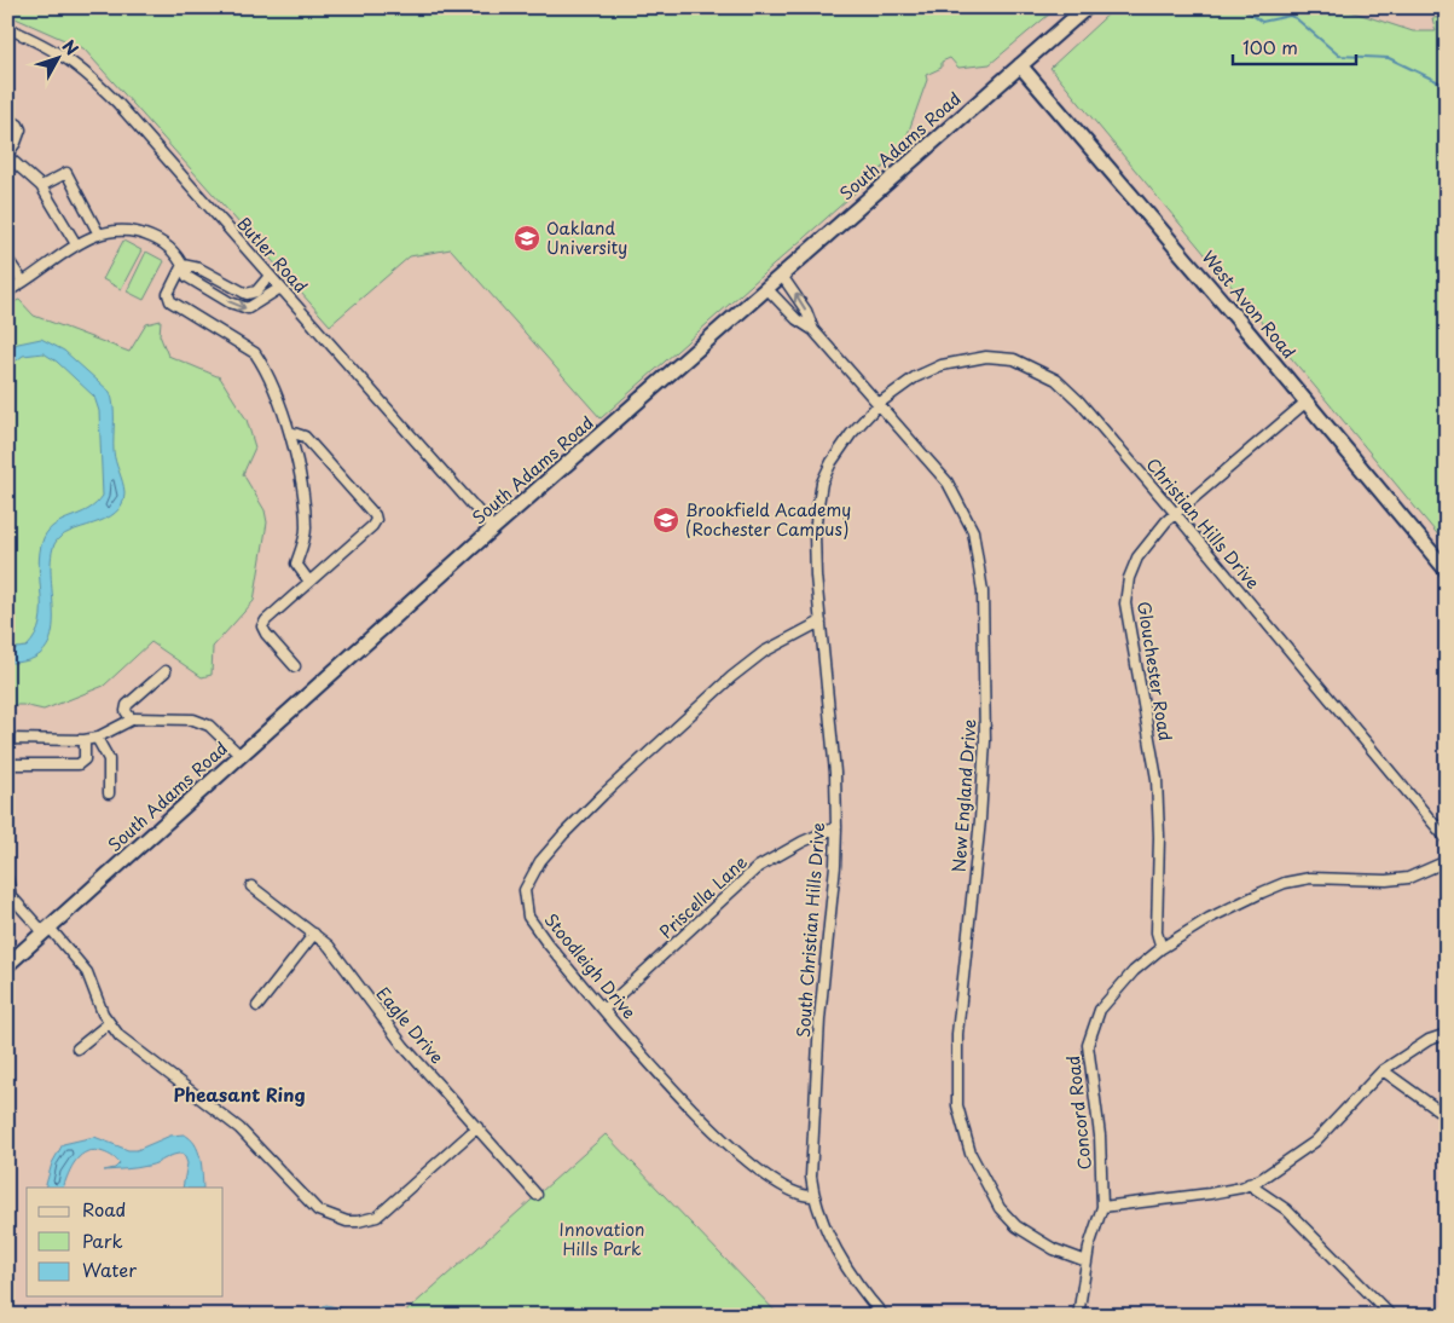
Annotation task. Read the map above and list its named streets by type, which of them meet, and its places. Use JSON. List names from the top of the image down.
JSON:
{
  "streets": {
    "main road": ["South Adams Road", "West Avon Road"],
    "street": [
      "Butler Road",
      "Christian Hills Drive",
      "Glouchester Road",
      "New England Drive",
      "Priscella Lane",
      "South Christian Hills Drive",
      "Stoodleigh Drive",
      "Eagle Drive",
      "Concord Road"
    ]
  },
  "crossings": [
    ["South Adams Road", "Butler Road"],
    ["South Adams Road", "West Avon Road"],
    ["South Adams Road", "New England Drive"],
    ["West Avon Road", "Glouchester Road"],
    ["Christian Hills Drive", "Glouchester Road"],
    ["Christian Hills Drive", "New England Drive"],
    ["Christian Hills Drive", "South Christian Hills Drive"],
    ["Glouchester Road", "Concord Road"],
    ["New England Drive", "South Christian Hills Drive"],
    ["New England Drive", "Concord Road"],
    ["Priscella Lane", "South Christian Hills Drive"],
    ["Priscella Lane", "Stoodleigh Drive"],
    ["South Christian Hills Drive", "Stoodleigh Drive"]
  ],
  "districts": ["Pheasant Ring"],
  "parks": ["Innovation Hills Park"],
  "places": {
    "school or university": ["Oakland University", "Brookfield Academy (Rochester Campus)"]
  },
  "legend": ["Road", "Park", "Water"],
  "scale_bar": "100 m",
  "north": "top right"
}
